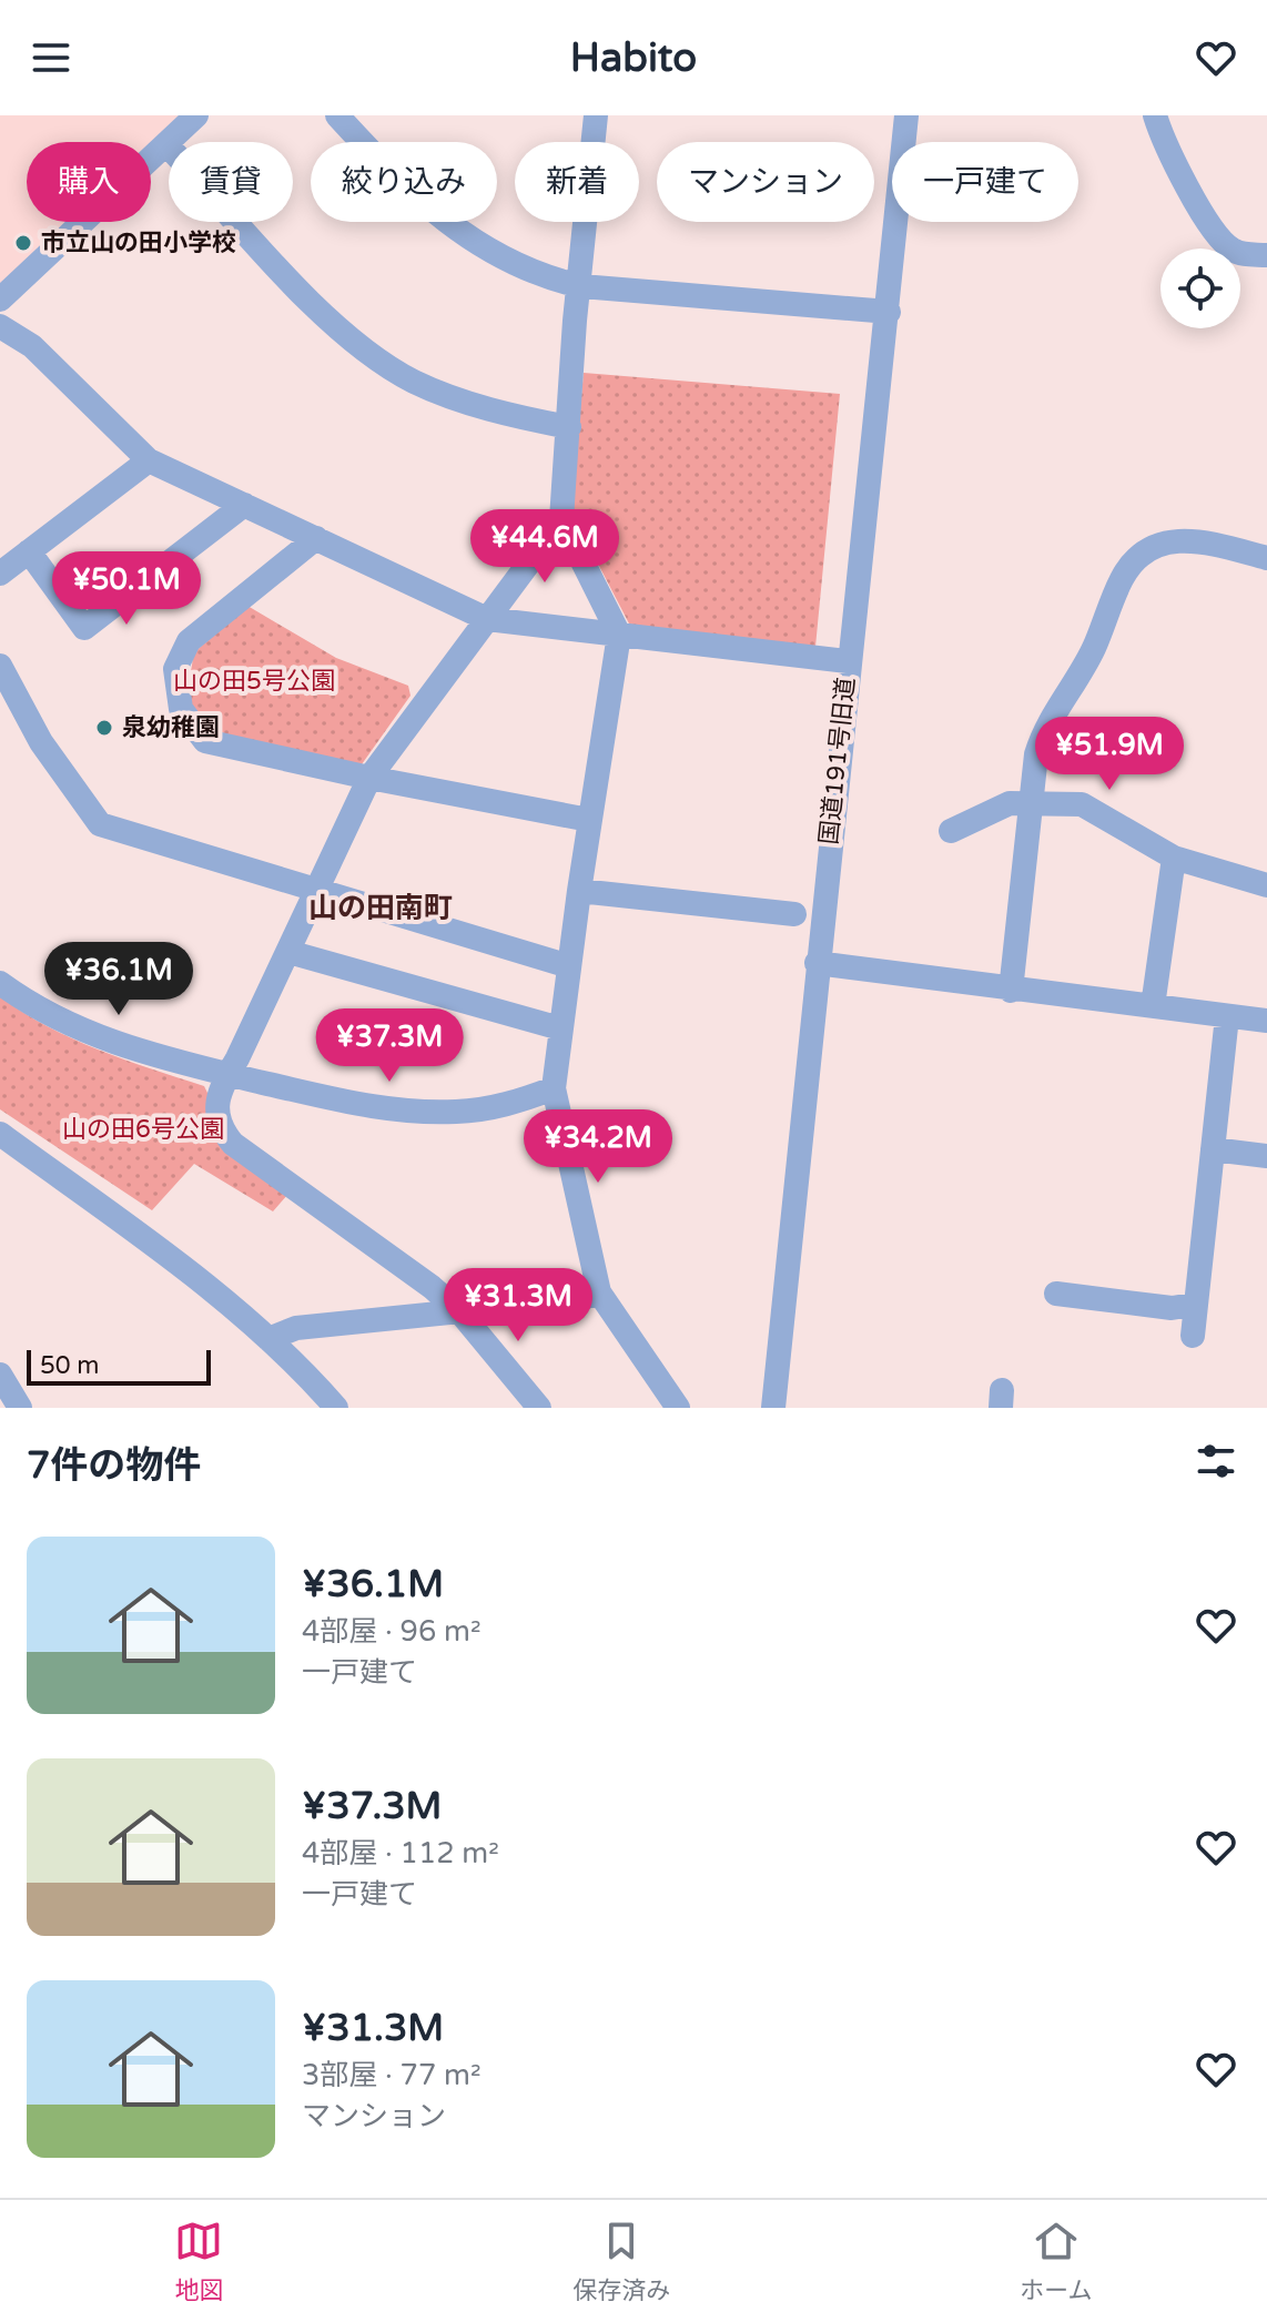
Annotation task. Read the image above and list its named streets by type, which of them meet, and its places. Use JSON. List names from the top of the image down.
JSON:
{
  "streets": {
    "street": ["国道191号旧道"]
  },
  "districts": ["山の田南町"],
  "parks": ["山の田5号公園", "山の田6号公園"],
  "places": ["市立山の田小学校", "泉幼稚園"],
  "scale_bar": "50 m",
  "page": {
    "header": "Habito",
    "chip": [
      "購入",
      "賃貸",
      "絞り込み",
      "新着",
      "マンション",
      "一戸建て"
    ],
    "price": [
      "¥44.6M",
      "¥50.1M",
      "¥51.9M",
      "¥36.1M",
      "¥37.3M",
      "¥34.2M",
      "¥31.3M"
    ],
    "scale": "50 m",
    "heading": "7件の物件",
    "list": [
      {
        "name": "¥36.1M",
        "note": "4部屋 · 96 m² · 一戸建て"
      },
      {
        "name": "¥37.3M",
        "note": "4部屋 · 112 m² · 一戸建て"
      },
      {
        "name": "¥31.3M",
        "note": "3部屋 · 77 m² · マンション"
      }
    ],
    "tabs": ["地図", "保存済み", "ホーム"]
  }
}
